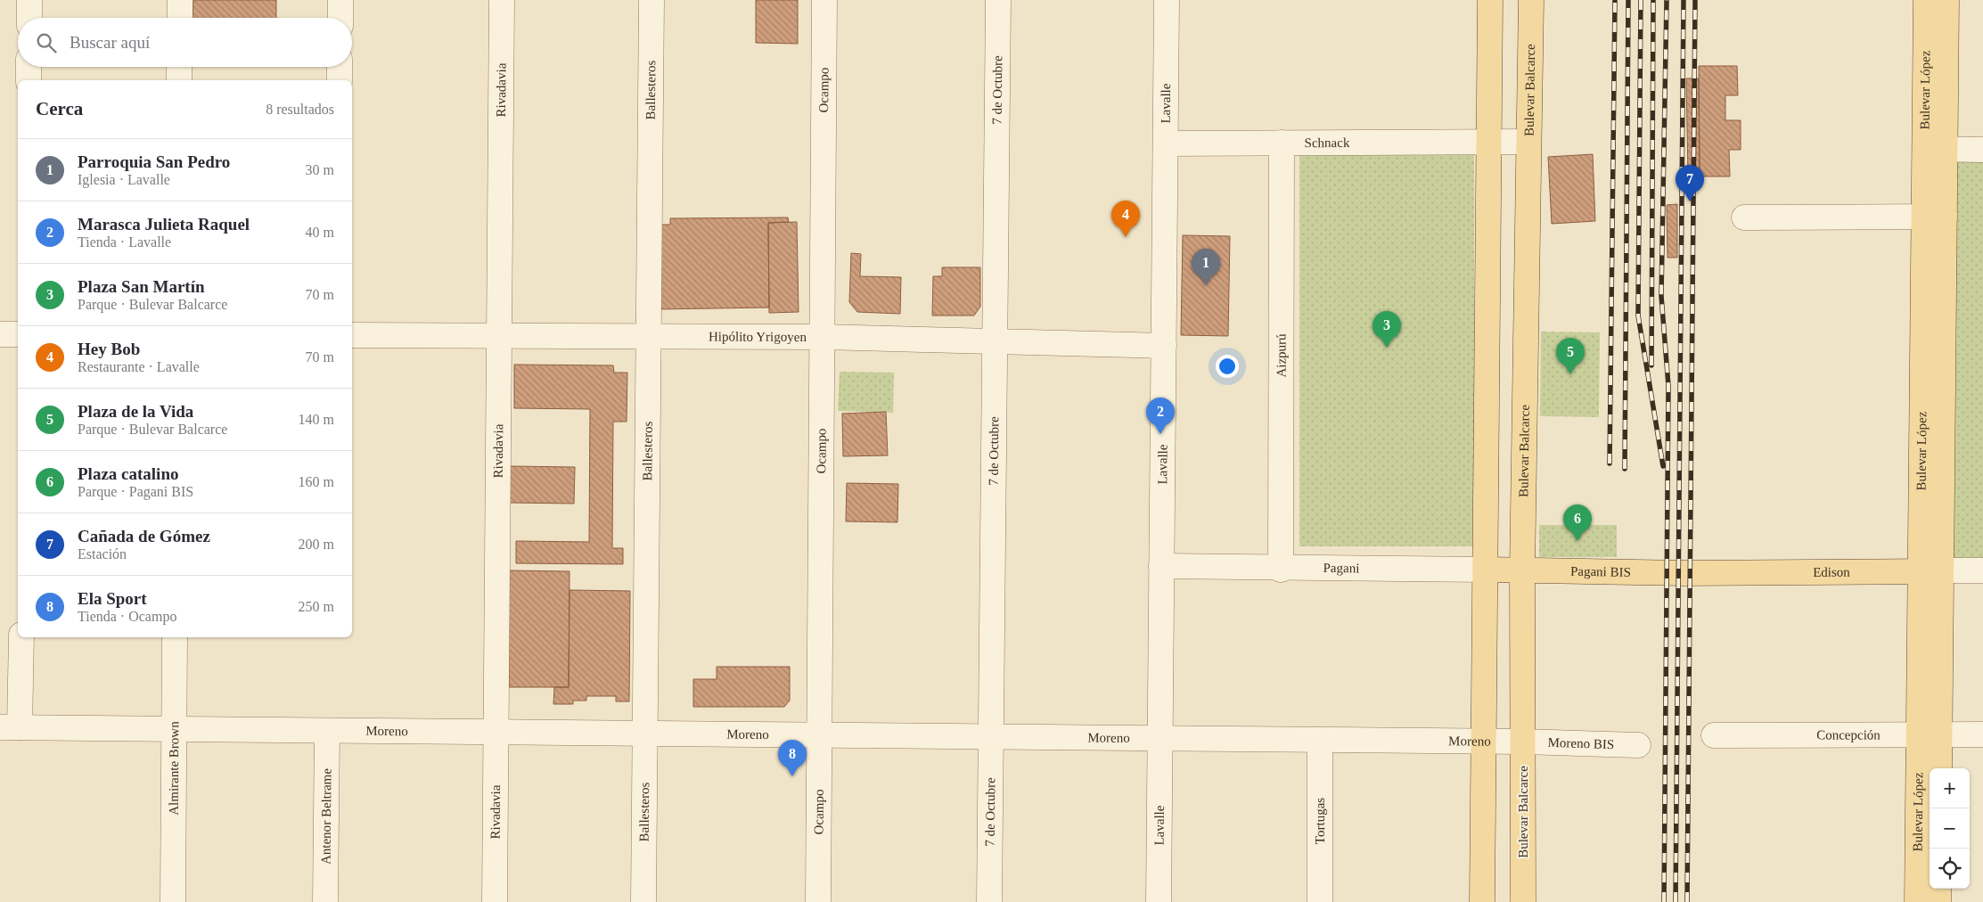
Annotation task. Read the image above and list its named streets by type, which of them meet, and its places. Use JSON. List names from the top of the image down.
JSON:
{
  "streets": {
    "main road": [
      "Bulevar Balcarce",
      "Bulevar López",
      "Pagani",
      "Pagani BIS",
      "Edison"
    ],
    "street": [
      "Rivadavia",
      "Ballesteros",
      "Ocampo",
      "7 de Octubre",
      "Lavalle",
      "Schnack",
      "Hipólito Yrigoyen",
      "Aizpurú",
      "Moreno",
      "Concepción",
      "Moreno BIS",
      "Almirante Brown",
      "Antenor Beltrame",
      "Tortugas"
    ]
  },
  "crossings": [
    ["Rivadavia", "Hipólito Yrigoyen"],
    ["Rivadavia", "Moreno"],
    ["Ballesteros", "Hipólito Yrigoyen"],
    ["Ballesteros", "Moreno"],
    ["Ocampo", "Hipólito Yrigoyen"],
    ["Ocampo", "Moreno"],
    ["7 de Octubre", "Hipólito Yrigoyen"],
    ["7 de Octubre", "Moreno"],
    ["Bulevar Balcarce", "Schnack"],
    ["Bulevar Balcarce", "Pagani"],
    ["Bulevar Balcarce", "Pagani BIS"],
    ["Bulevar Balcarce", "Moreno"],
    ["Bulevar Balcarce", "Moreno BIS"],
    ["Bulevar López", "Edison"],
    ["Bulevar López", "Concepción"],
    ["Lavalle", "Schnack"],
    ["Lavalle", "Hipólito Yrigoyen"],
    ["Lavalle", "Pagani"],
    ["Lavalle", "Moreno"],
    ["Schnack", "Aizpurú"],
    ["Aizpurú", "Pagani"],
    ["Pagani", "Pagani BIS"],
    ["Pagani BIS", "Edison"],
    ["Moreno", "Moreno BIS"],
    ["Moreno", "Almirante Brown"],
    ["Moreno", "Antenor Beltrame"],
    ["Moreno", "Tortugas"]
  ],
  "page": {
    "search": "Buscar aquí",
    "heading": ["Cerca", "8 resultados"],
    "list": [
      {
        "mark": "1",
        "name": "Parroquia San Pedro",
        "note": "Iglesia · Lavalle",
        "value": "30 m"
      },
      {
        "mark": "2",
        "name": "Marasca Julieta Raquel",
        "note": "Tienda · Lavalle",
        "value": "40 m"
      },
      {
        "mark": "3",
        "name": "Plaza San Martín",
        "note": "Parque · Bulevar Balcarce",
        "value": "70 m"
      },
      {
        "mark": "4",
        "name": "Hey Bob",
        "note": "Restaurante · Lavalle",
        "value": "70 m"
      },
      {
        "mark": "5",
        "name": "Plaza de la Vida",
        "note": "Parque · Bulevar Balcarce",
        "value": "140 m"
      },
      {
        "mark": "6",
        "name": "Plaza catalino",
        "note": "Parque · Pagani BIS",
        "value": "160 m"
      },
      {
        "mark": "7",
        "name": "Cañada de Gómez",
        "note": "Estación",
        "value": "200 m"
      },
      {
        "mark": "8",
        "name": "Ela Sport",
        "note": "Tienda · Ocampo",
        "value": "250 m"
      }
    ],
    "pins": [
      "7",
      "4",
      "1",
      "3",
      "5",
      "2",
      "6",
      "8"
    ],
    "map_buttons": ["+", "−"]
  }
}
